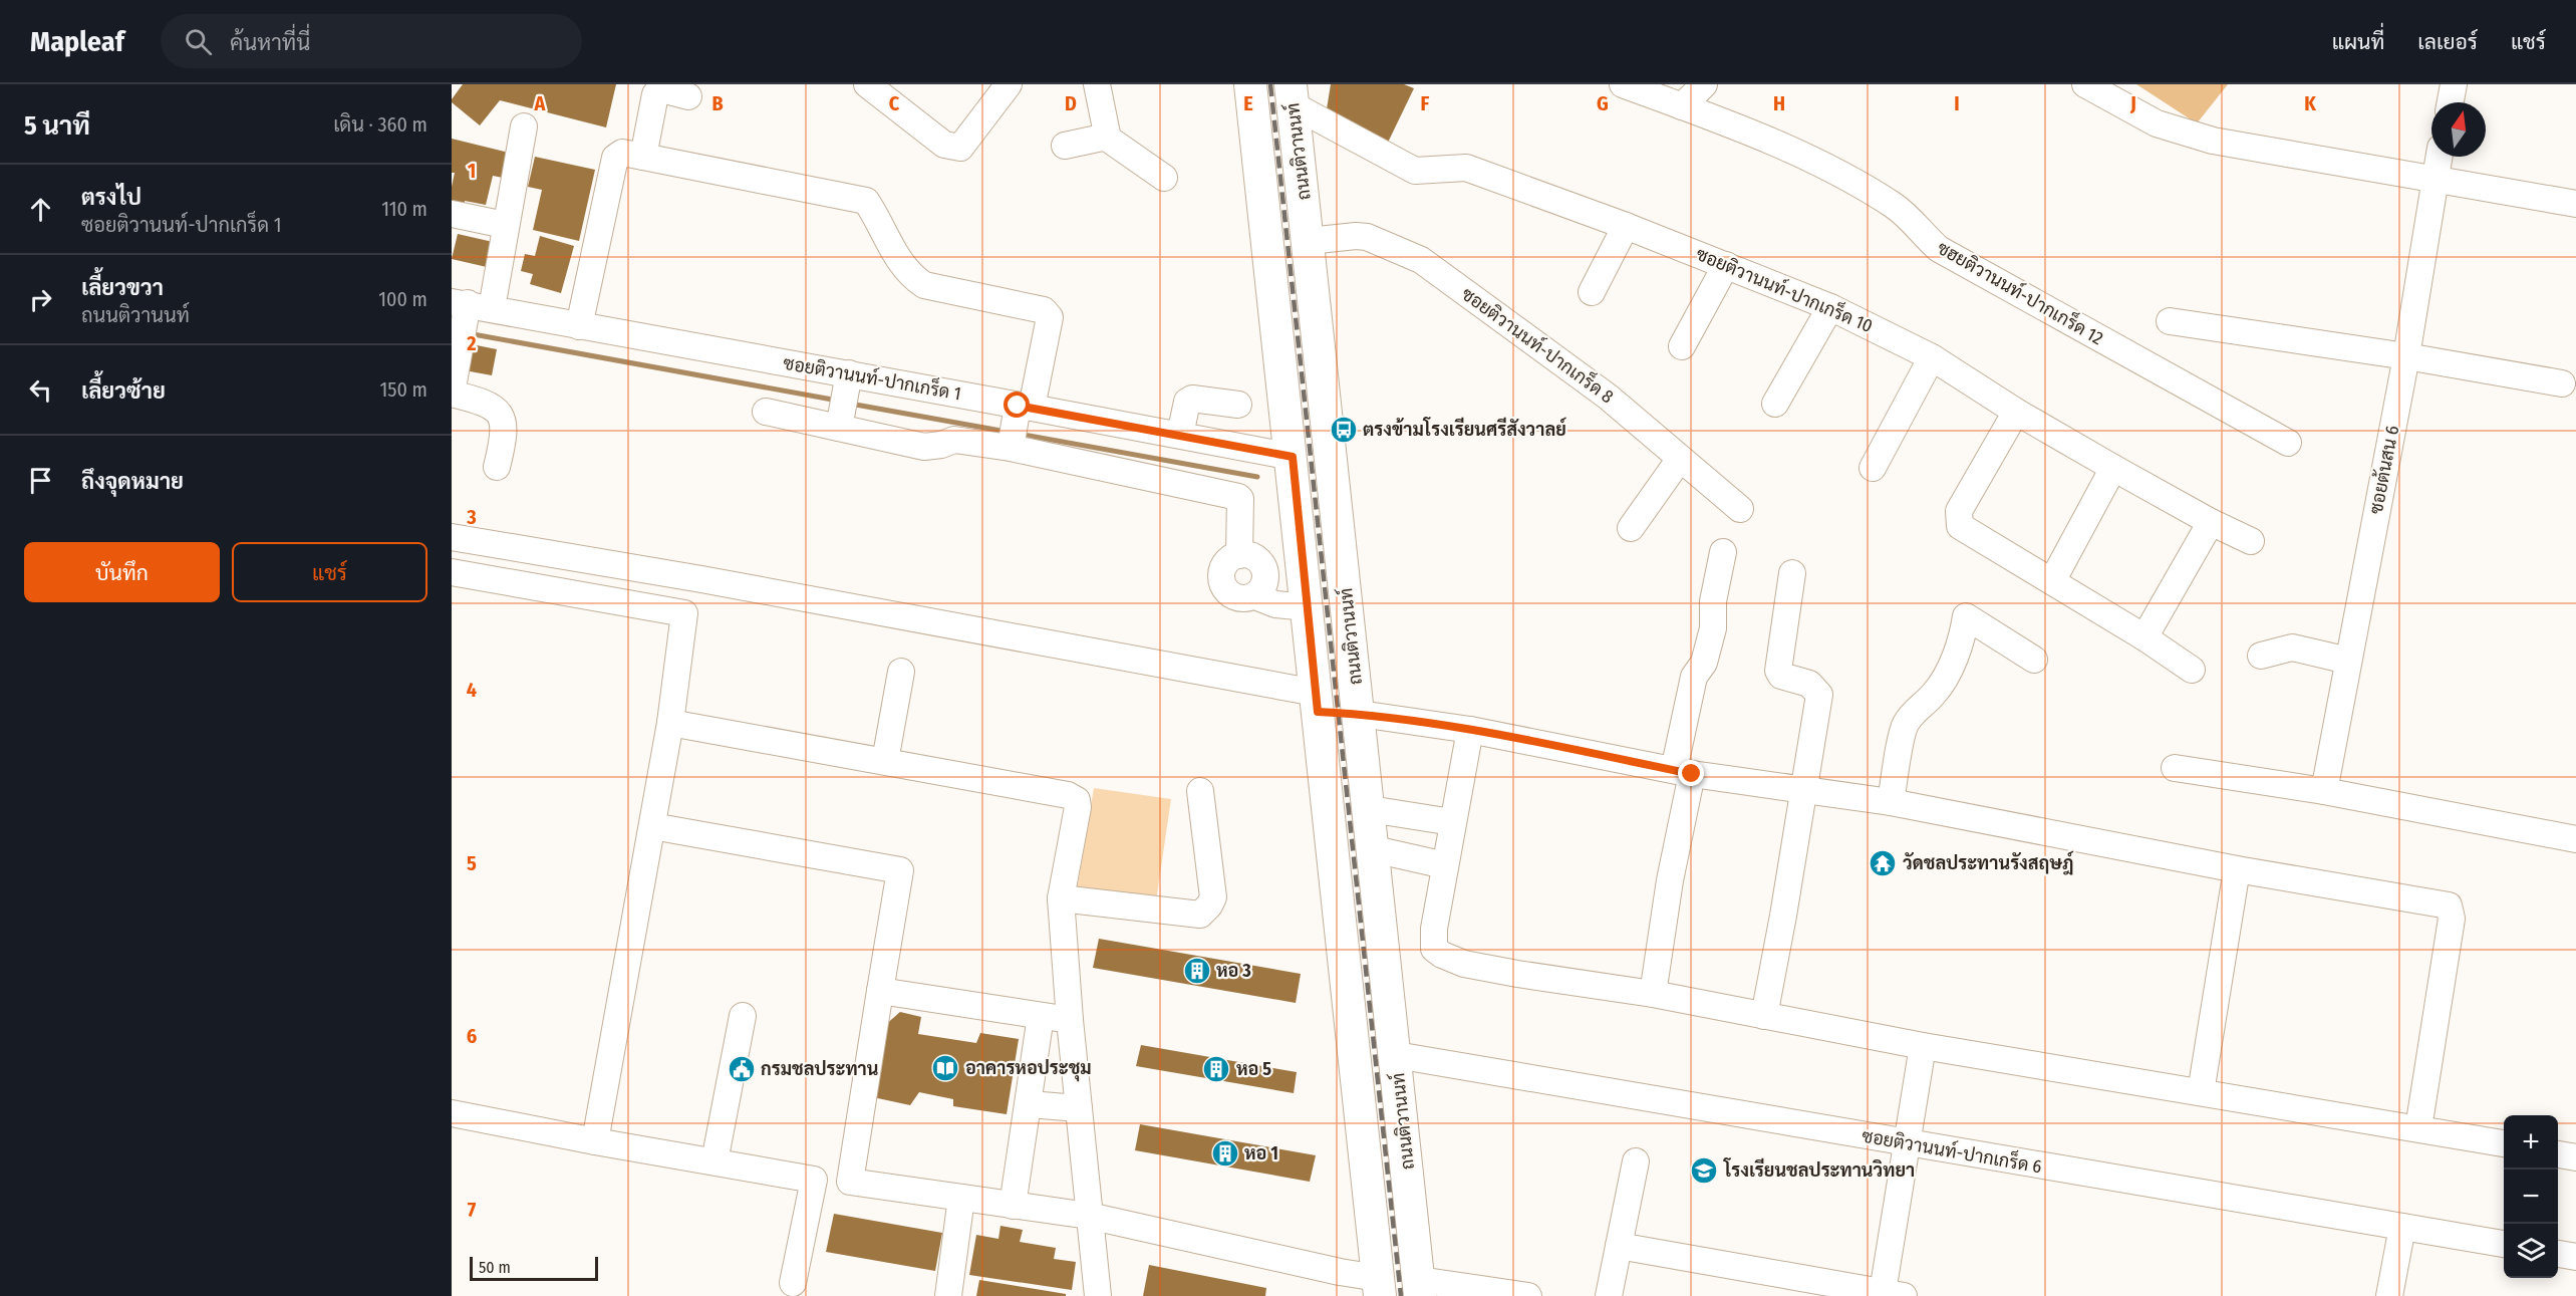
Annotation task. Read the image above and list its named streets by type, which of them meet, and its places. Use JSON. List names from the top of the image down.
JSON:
{
  "streets": {
    "main road": ["ถนนติวานนท์"],
    "street": [
      "ซอยติวานนท์-ปากเกร็ด 10",
      "ซฮยติวานนท์-ปากเกร็ด 12",
      "ซอยติวานนท์-ปากเกร็ด 8",
      "ซอยติวานนท์-ปากเกร็ด 1",
      "ซอยต้นสน 6",
      "ซอยติวานนท์-ปากเกร็ด 6"
    ]
  },
  "crossings": [
    ["ถนนติวานนท์", "ซอยติวานนท์-ปากเกร็ด 10"],
    ["ถนนติวานนท์", "ซอยติวานนท์-ปากเกร็ด 8"],
    ["ถนนติวานนท์", "ซอยติวานนท์-ปากเกร็ด 6"]
  ],
  "places": {
    "bus stop": ["ตรงข้ามโรงเรียนศรีสังวาลย์"],
    "temple": ["วัดชลประทานรังสฤษฎ์"],
    "building": ["หอ 3", "หอ 5", "หอ 1"],
    "library": ["อาคารหอประชุม"],
    "public building": ["กรมชลประทาน"],
    "school or university": ["โรงเรียนชลประทานวิทยา"]
  },
  "scale_bar": "50 m",
  "north": "top",
  "page": {
    "header": "Mapleaf",
    "search": "ค้นหาที่นี่",
    "nav": ["แผนที่", "เลเยอร์", "แชร์"],
    "heading": ["5 นาที", "เดิน · 360 m"],
    "list": [
      ["ตรงไป", "ซอยติวานนท์-ปากเกร็ด 1", "110 m"],
      ["เลี้ยวขวา", "ถนนติวานนท์", "100 m"],
      ["เลี้ยวซ้าย", "150 m"],
      "ถึงจุดหมาย"
    ],
    "buttons": ["บันทึก", "แชร์"],
    "map_buttons": ["+", "−"],
    "scale": "50 m"
  },
  "grid": {
    "columns": [
      "A",
      "B",
      "C",
      "D",
      "E",
      "F",
      "G",
      "H",
      "I",
      "J",
      "K"
    ],
    "rows": [
      "1",
      "2",
      "3",
      "4",
      "5",
      "6",
      "7"
    ]
  }
}
